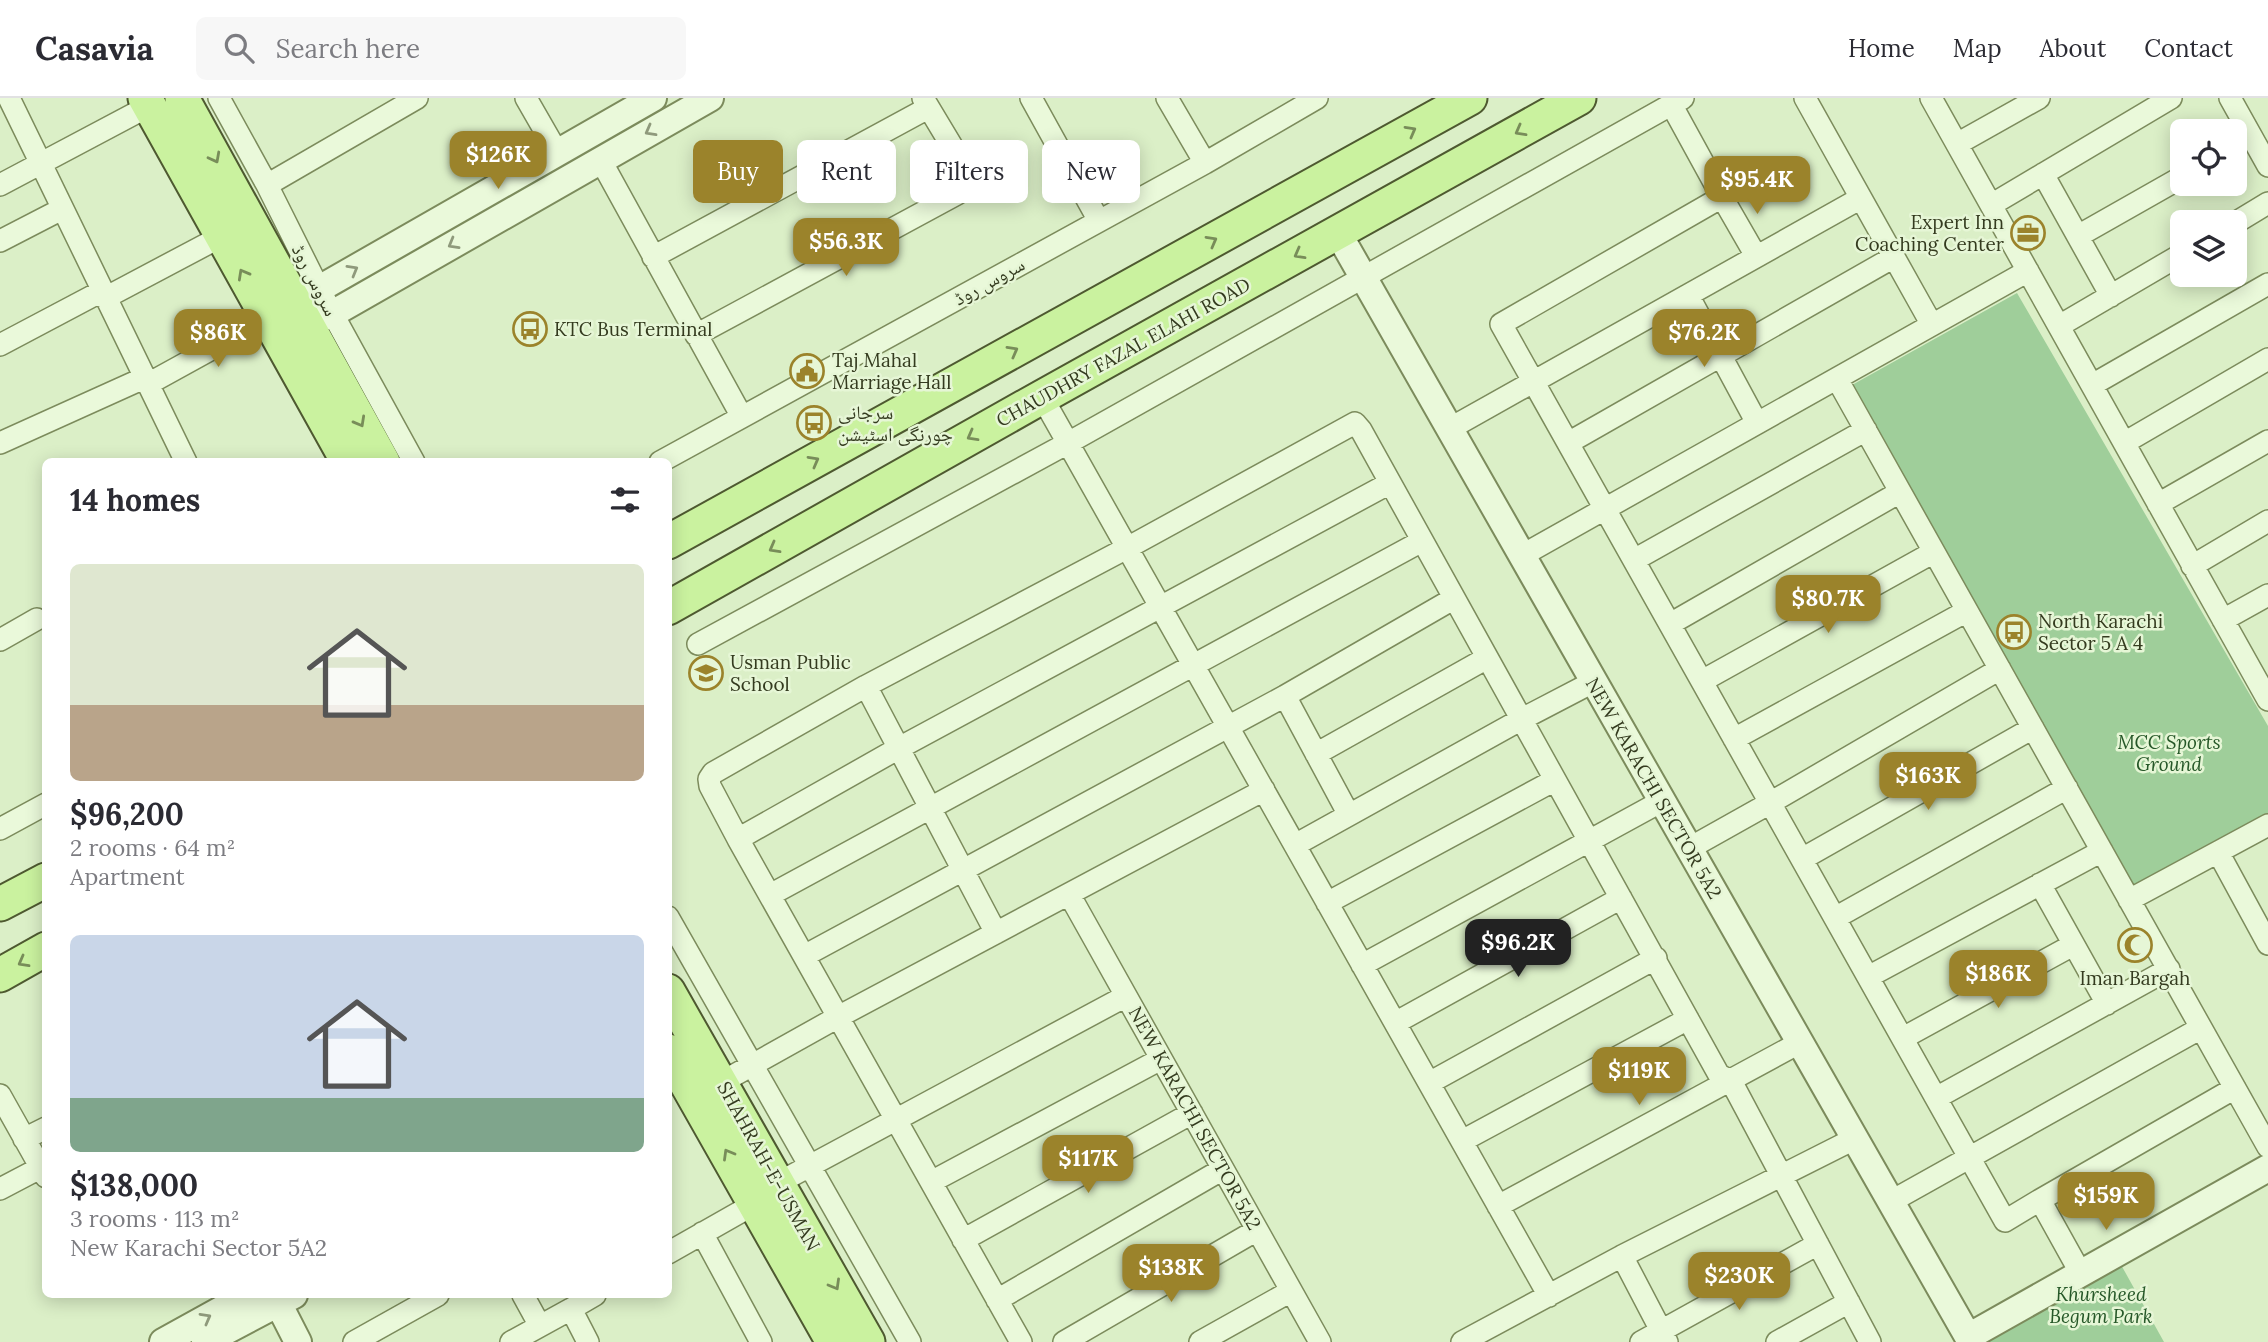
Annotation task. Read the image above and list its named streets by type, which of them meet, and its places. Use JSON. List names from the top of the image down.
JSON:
{
  "streets": {
    "main road": ["CHAUDHRY FAZAL ELAHI ROAD", "SHAHRAH-E-USMAN"],
    "street": ["سروس روڈ", "NEW KARACHI SECTOR 5A2"]
  },
  "crossings": [
    ["CHAUDHRY FAZAL ELAHI ROAD", "NEW KARACHI SECTOR 5A2"]
  ],
  "parks": ["MCC Sports Ground", "Khursheed Begum Park"],
  "places": {
    "office": ["Expert Inn Coaching Center"],
    "bus stop": ["KTC Bus Terminal", "سرجانی چورنگی اسٹیشن", "North Karachi Sector 5 A 4"],
    "public building": ["Taj Mahal Marriage Hall"],
    "school or university": ["Usman Public School"],
    "mosque": ["Iman Bargah"]
  },
  "page": {
    "header": "Casavia",
    "search": "Search here",
    "nav": [
      "Home",
      "Map",
      "About",
      "Contact"
    ],
    "price": [
      "$126K",
      "$95.4K",
      "$56.3K",
      "$86K",
      "$76.2K",
      "$80.7K",
      "$163K",
      "$96.2K",
      "$186K",
      "$119K",
      "$117K",
      "$159K",
      "$138K",
      "$230K"
    ],
    "chip": [
      "Buy",
      "Rent",
      "Filters",
      "New"
    ],
    "heading": "14 homes",
    "list": [
      {
        "name": "$96,200",
        "note": "2 rooms · 64 m² · Apartment"
      },
      {
        "name": "$138,000",
        "note": "3 rooms · 113 m² · New Karachi Sector 5A2"
      }
    ]
  }
}
